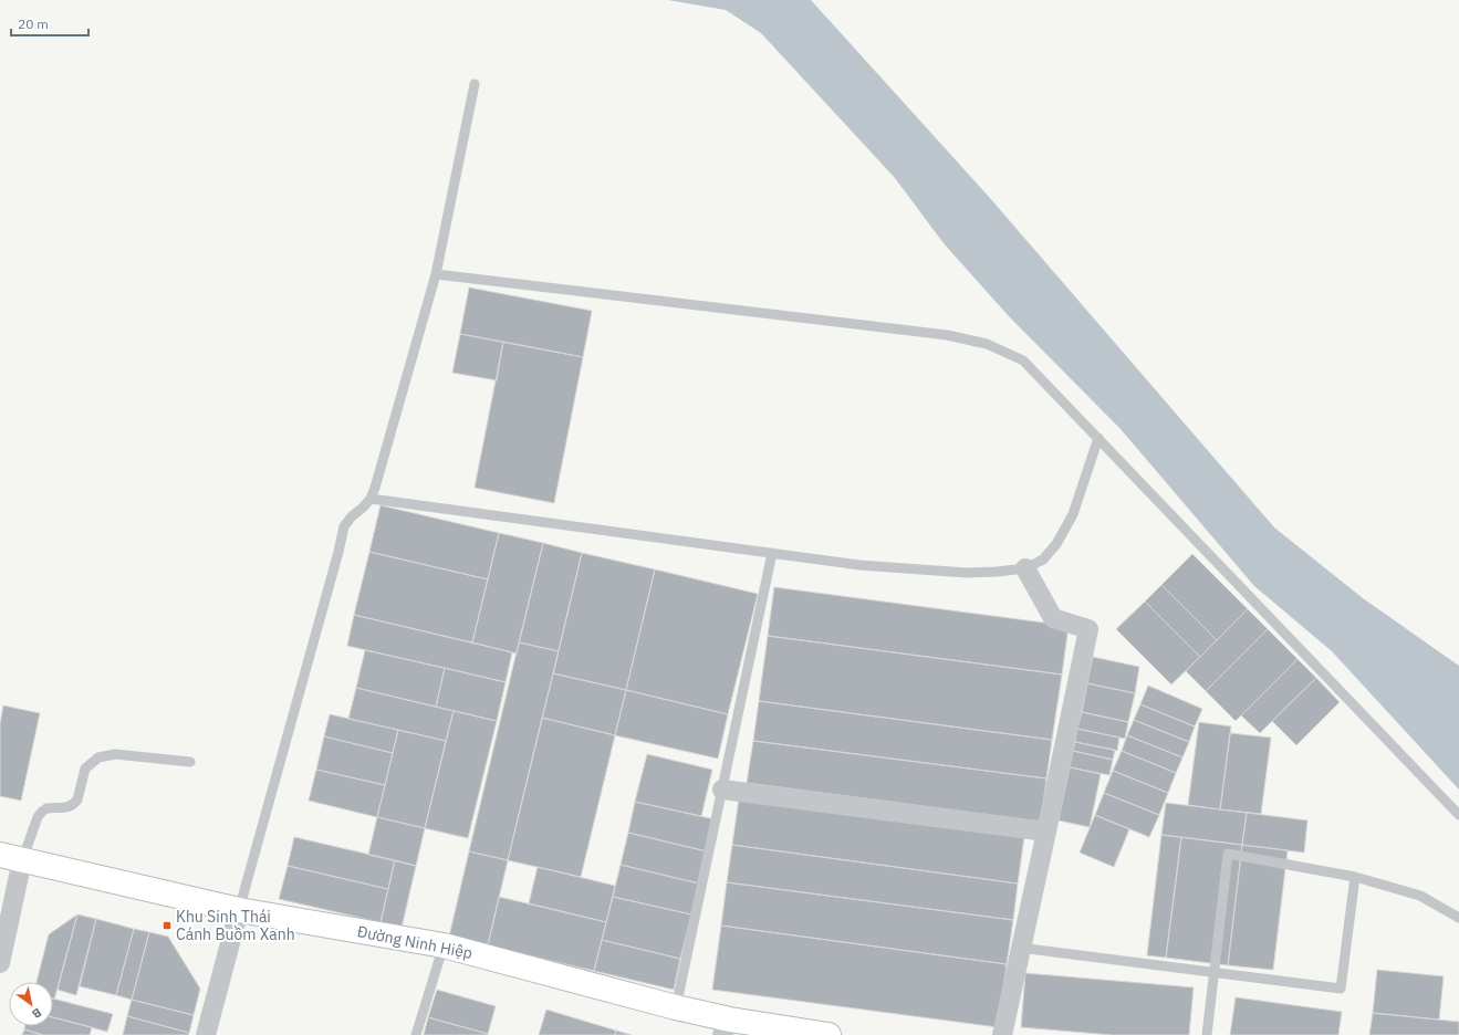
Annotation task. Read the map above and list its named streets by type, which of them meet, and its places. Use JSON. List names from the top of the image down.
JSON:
{
  "streets": {
    "main road": ["Đường Ninh Hiệp"]
  },
  "places": {
    "transit": ["Khu Sinh Thái Cánh Buồm Xanh"]
  },
  "scale_bar": "20 m",
  "north": "bottom right"
}
